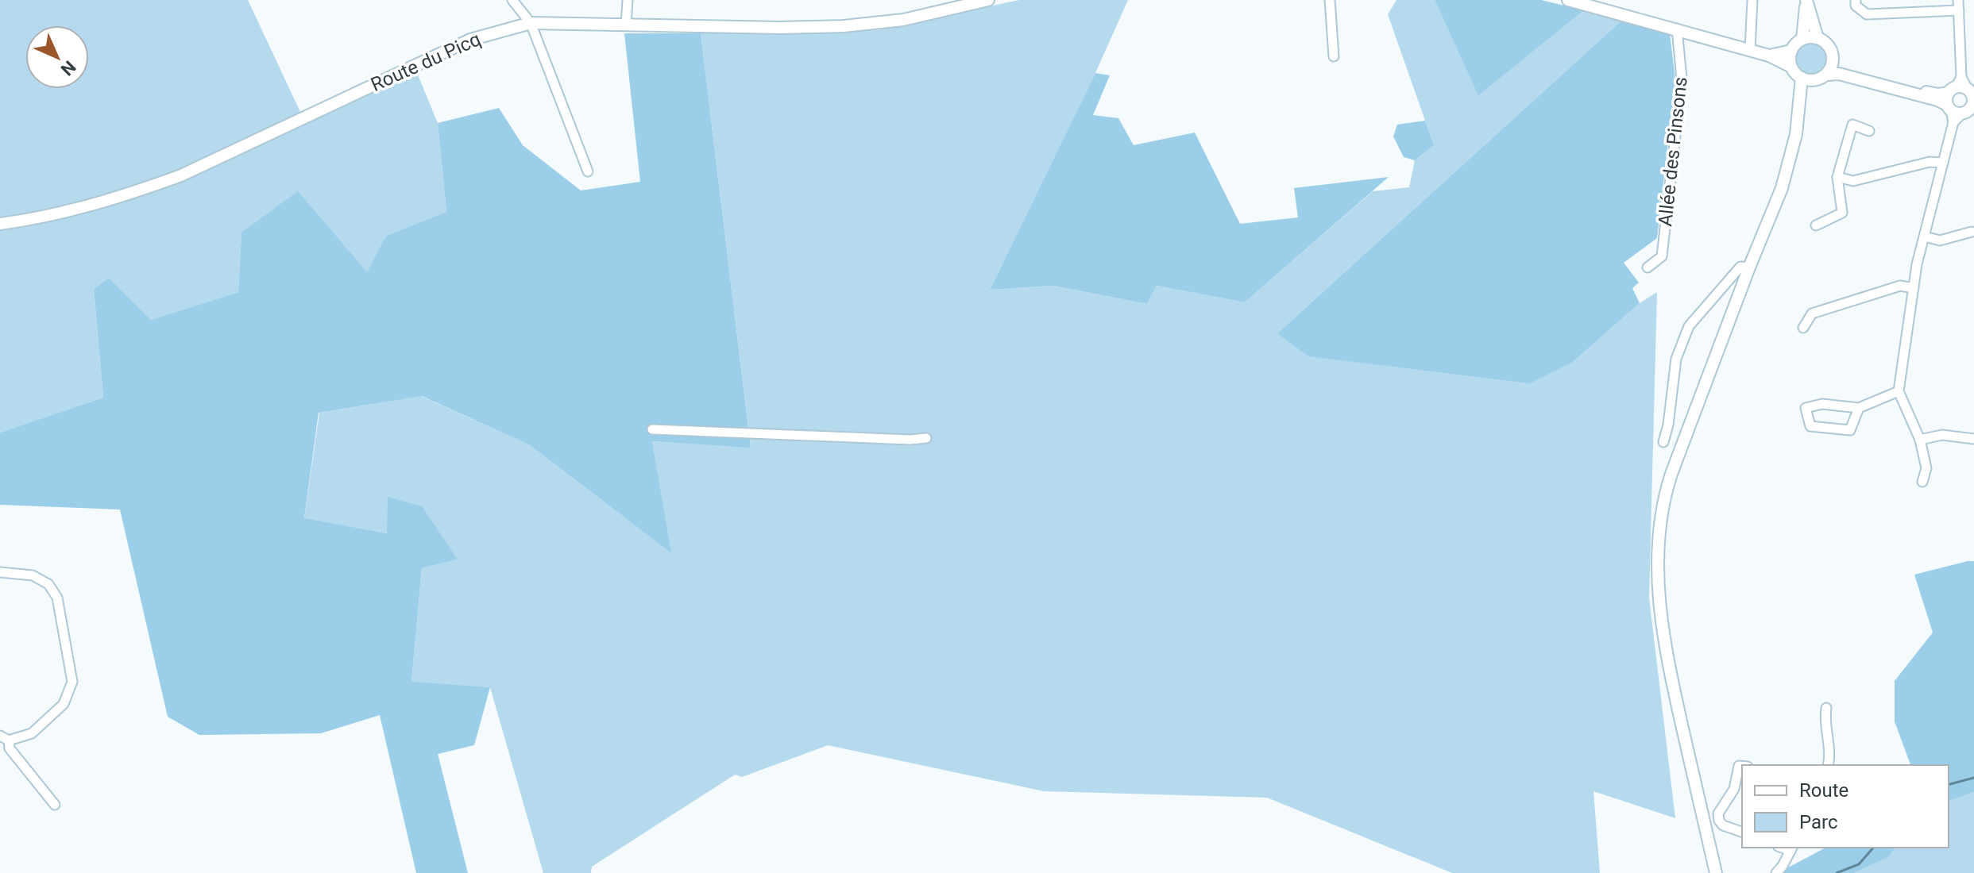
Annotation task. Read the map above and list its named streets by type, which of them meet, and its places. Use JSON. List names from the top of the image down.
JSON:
{
  "streets": {
    "main road": ["Route du Picq"],
    "street": ["Allée des Pinsons"]
  },
  "legend": ["Route", "Parc"],
  "north": "bottom right"
}
